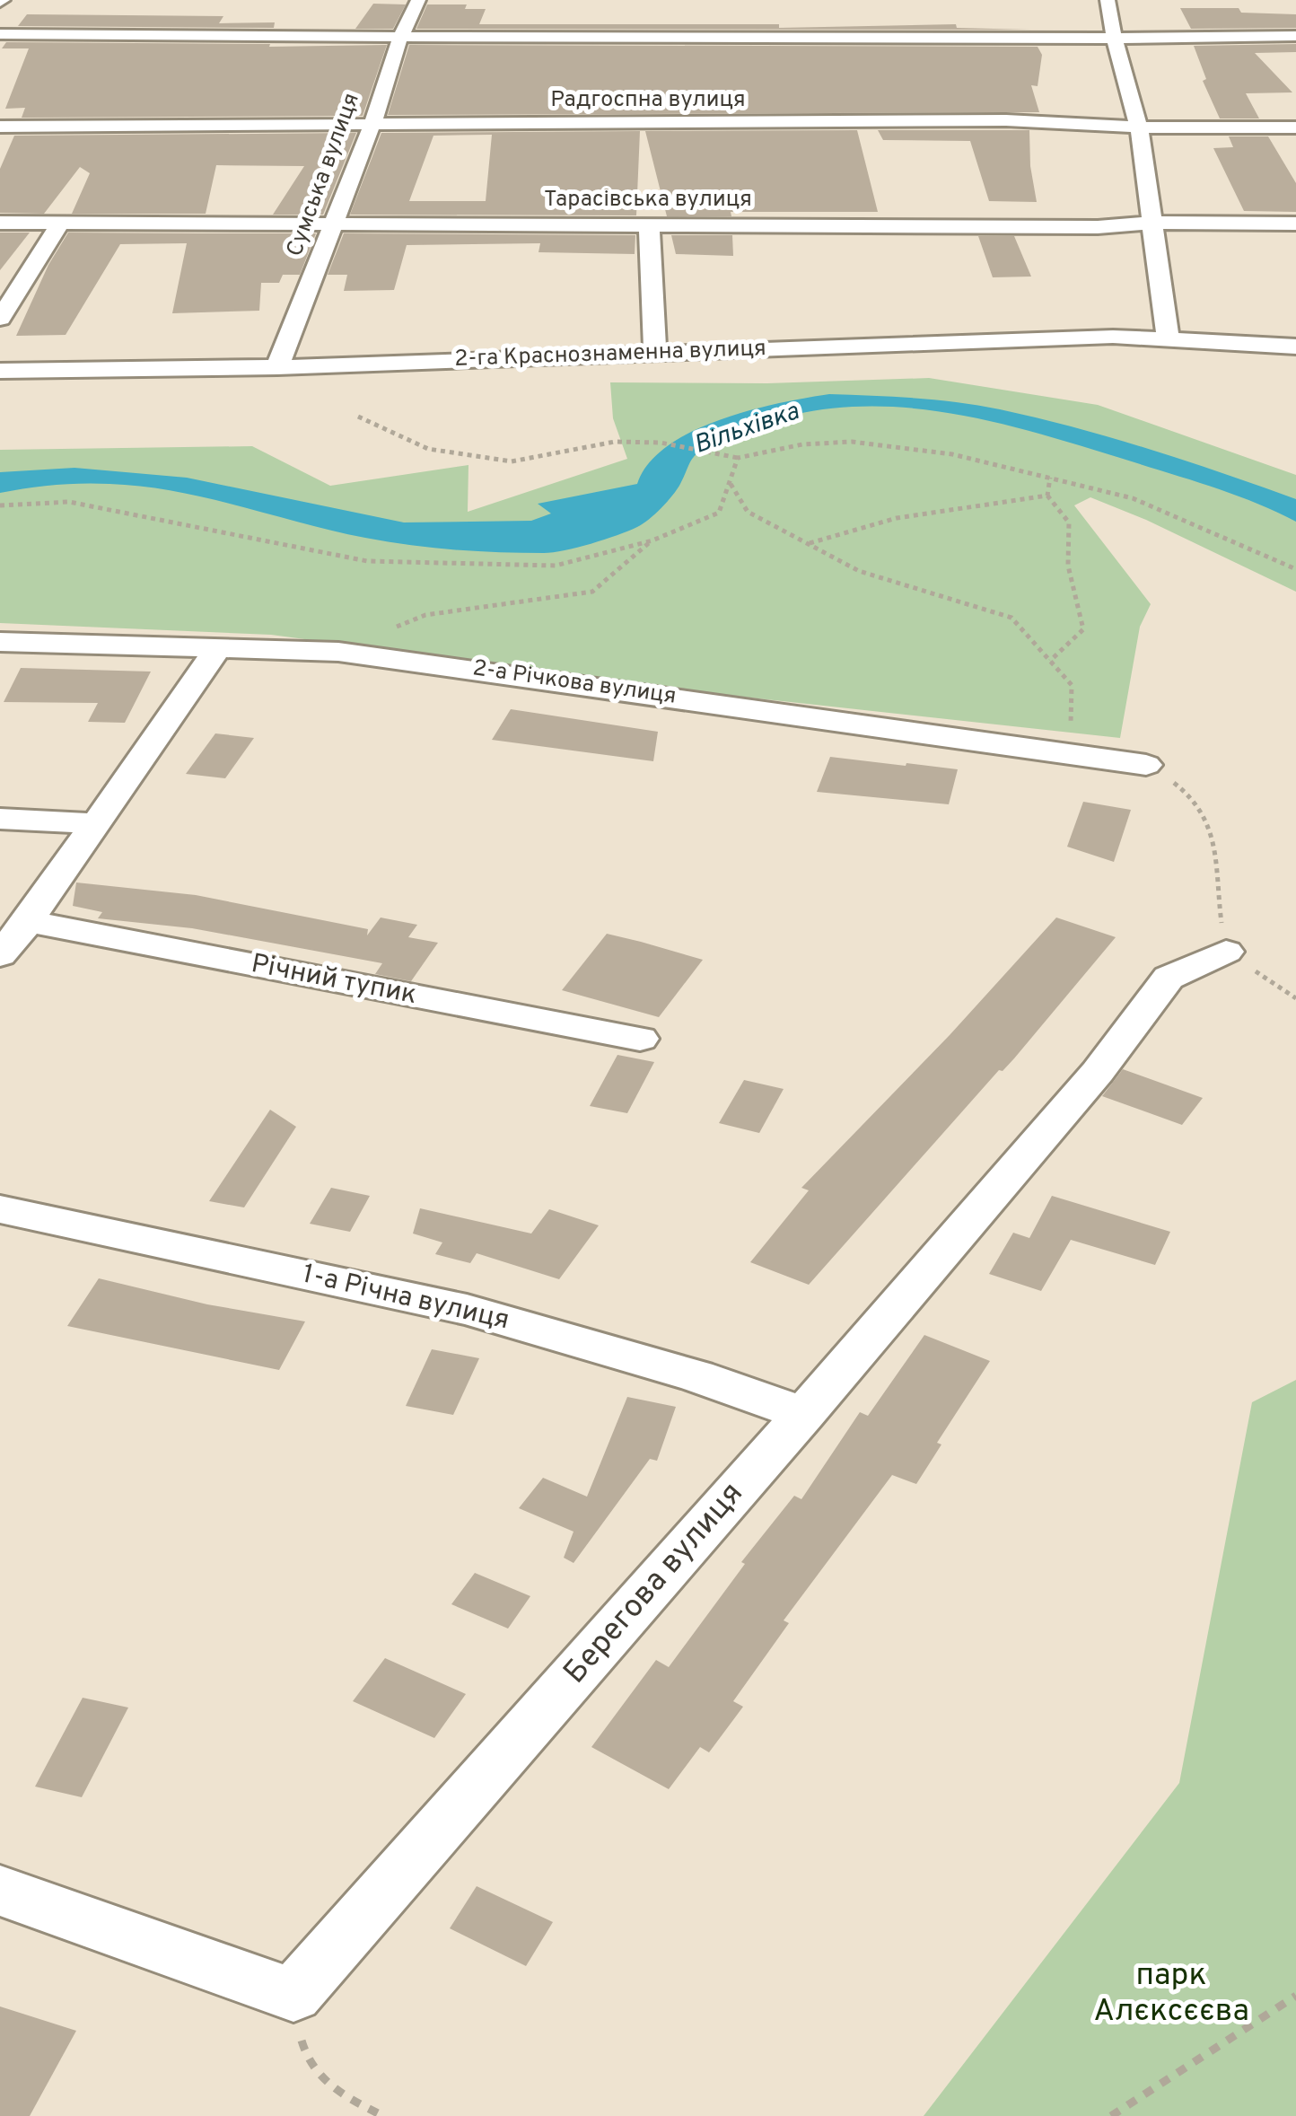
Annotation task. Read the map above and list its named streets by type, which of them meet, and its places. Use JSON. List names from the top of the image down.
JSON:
{
  "streets": {
    "street": [
      "Радгоспна вулиця",
      "Сумська вулиця",
      "Тарасівська вулиця",
      "2-га Краснознаменна вулиця",
      "2-а Річкова вулиця",
      "Річний тупик",
      "1-а Річна вулиця",
      "Берегова вулиця"
    ]
  },
  "crossings": [
    ["Радгоспна вулиця", "Сумська вулиця"],
    ["Сумська вулиця", "Тарасівська вулиця"],
    ["Сумська вулиця", "2-га Краснознаменна вулиця"],
    ["1-а Річна вулиця", "Берегова вулиця"]
  ],
  "water": ["Вільхівка"],
  "parks": ["парк Алєксєєва"]
}
